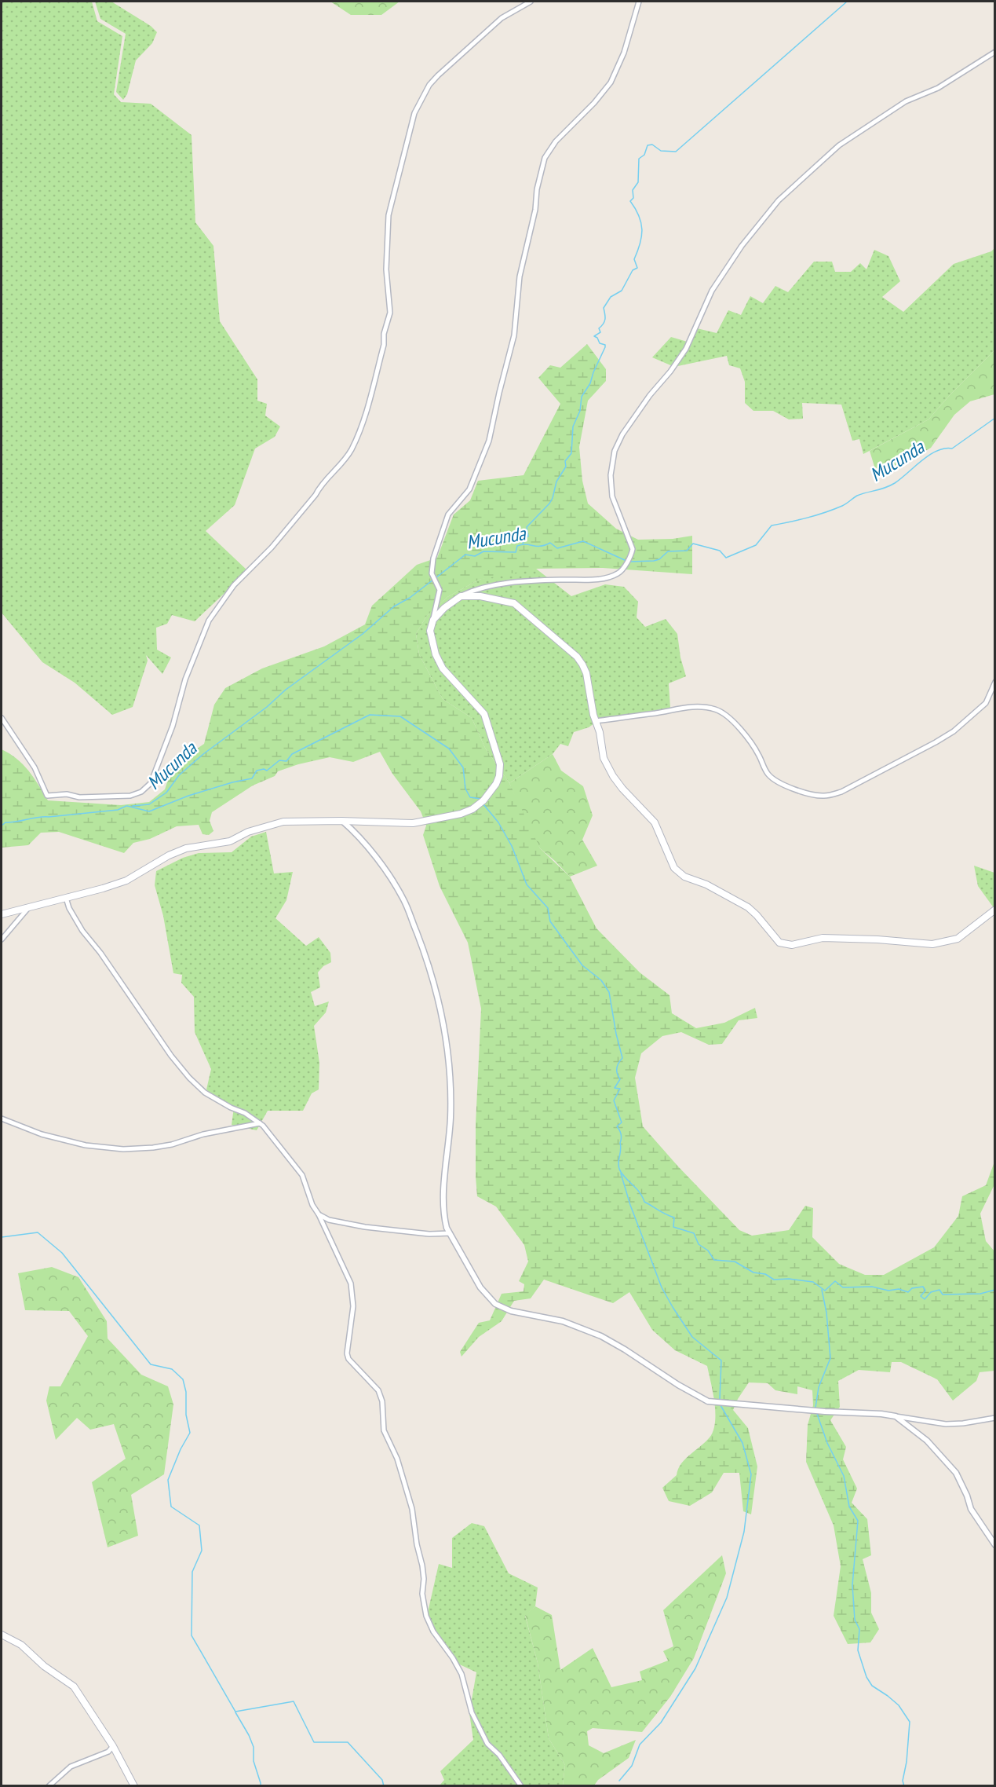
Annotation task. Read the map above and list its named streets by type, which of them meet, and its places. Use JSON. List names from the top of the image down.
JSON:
{
  "water": ["Mucunda"]
}
